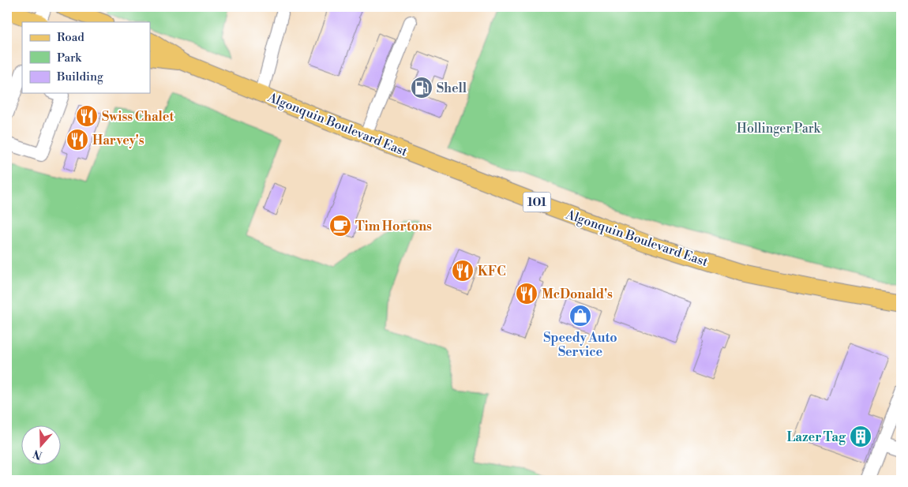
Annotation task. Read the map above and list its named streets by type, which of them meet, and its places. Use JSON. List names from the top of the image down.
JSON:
{
  "streets": {
    "main road": ["Algonquin Boulevard East", "101"]
  },
  "parks": ["Hollinger Park"],
  "places": {
    "fuel station": ["Shell"],
    "restaurant": [
      "Swiss Chalet",
      "Harvey's",
      "KFC",
      "McDonald's"
    ],
    "cafe": ["Tim Hortons"],
    "shop": ["Speedy Auto Service"],
    "building": ["Lazer Tag"]
  },
  "legend": ["Road", "Park", "Building"],
  "north": "bottom"
}
